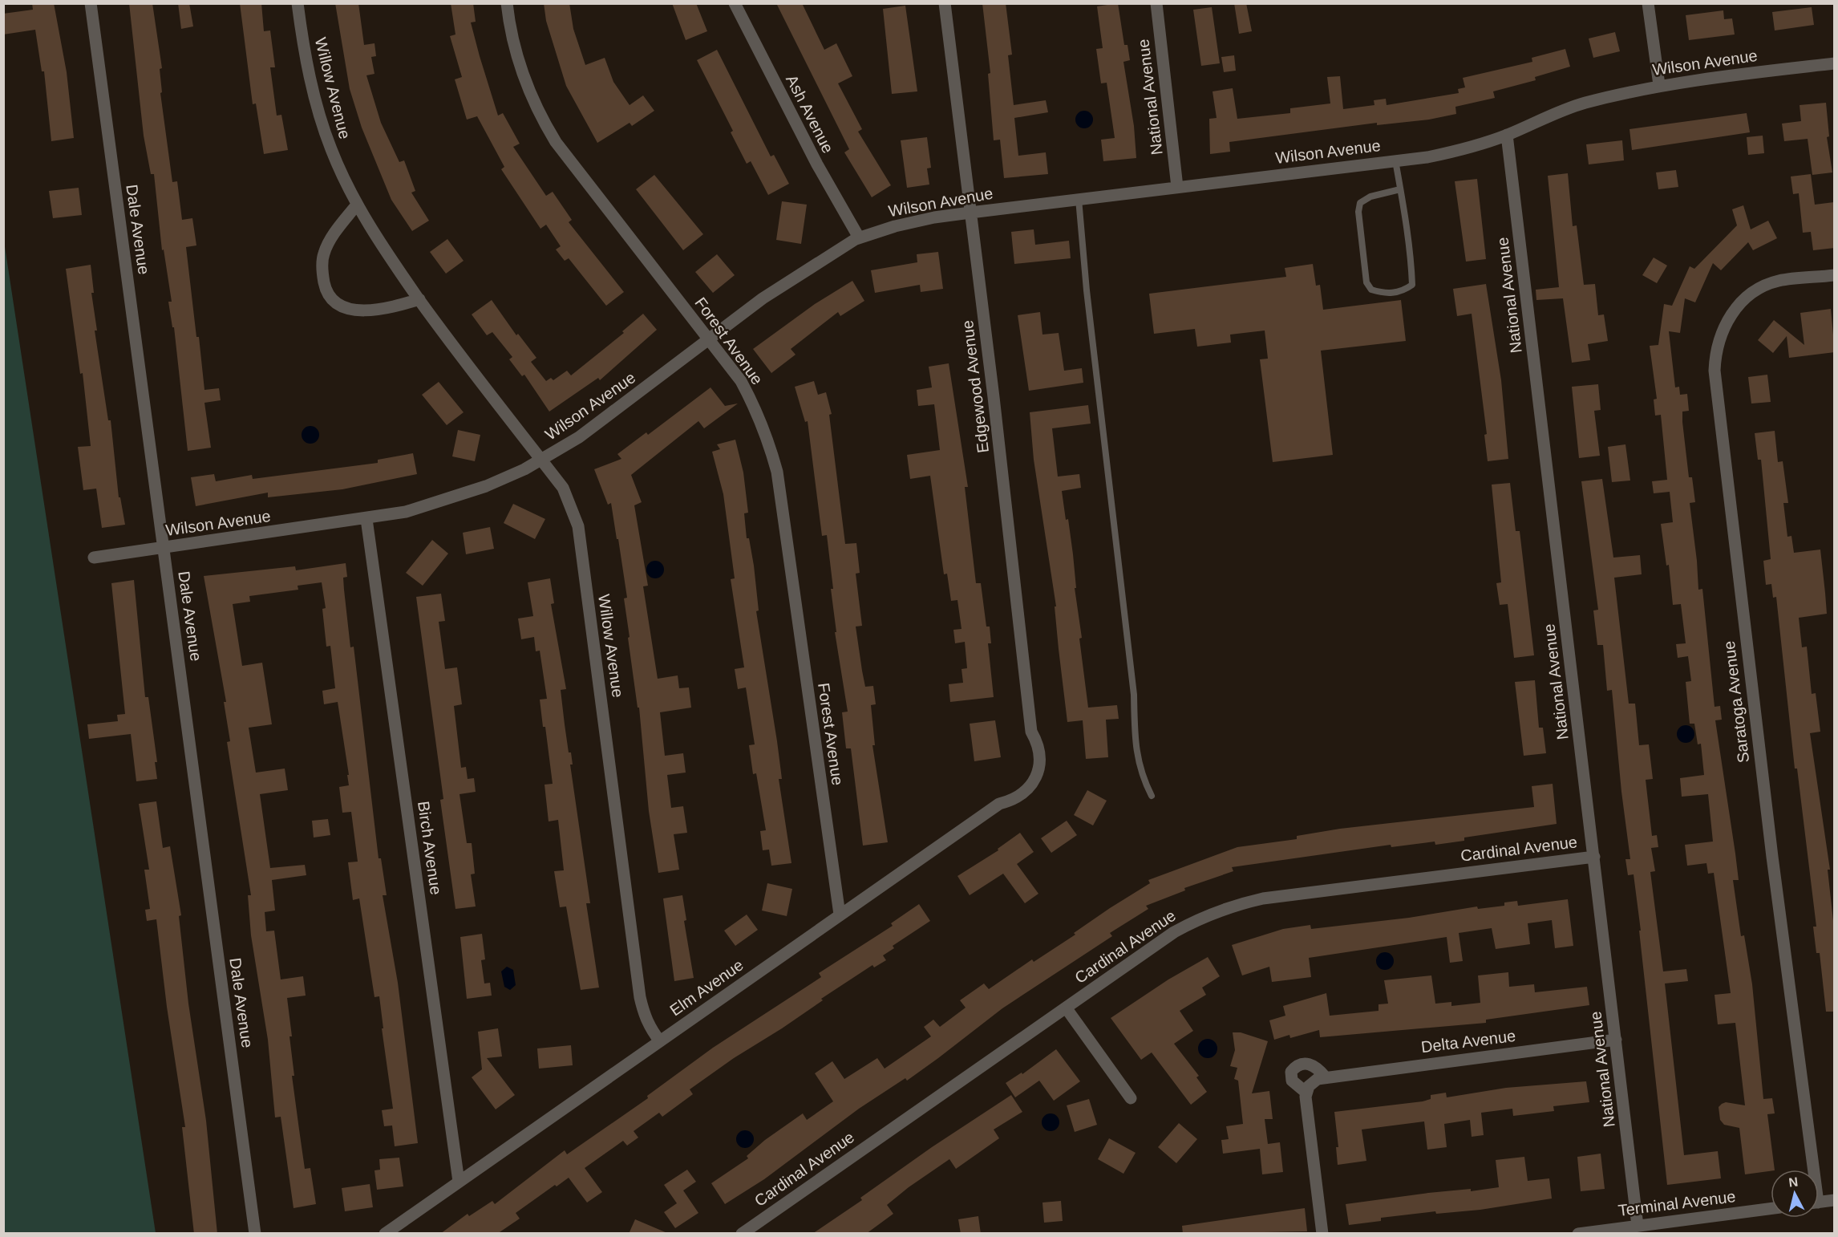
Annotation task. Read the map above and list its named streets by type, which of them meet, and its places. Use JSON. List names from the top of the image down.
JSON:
{
  "streets": {
    "street": [
      "Wilson Avenue",
      "Willow Avenue",
      "National Avenue",
      "Ash Avenue",
      "Dale Avenue",
      "Forest Avenue",
      "Edgewood Avenue",
      "Saratoga Avenue",
      "Birch Avenue",
      "Cardinal Avenue",
      "Elm Avenue",
      "Delta Avenue",
      "Terminal Avenue"
    ]
  },
  "crossings": [
    ["Wilson Avenue", "Willow Avenue"],
    ["Wilson Avenue", "National Avenue"],
    ["Wilson Avenue", "Ash Avenue"],
    ["Wilson Avenue", "Dale Avenue"],
    ["Wilson Avenue", "Forest Avenue"],
    ["Wilson Avenue", "Edgewood Avenue"],
    ["Wilson Avenue", "Birch Avenue"],
    ["Willow Avenue", "Elm Avenue"],
    ["National Avenue", "Cardinal Avenue"],
    ["National Avenue", "Delta Avenue"],
    ["National Avenue", "Terminal Avenue"],
    ["Forest Avenue", "Elm Avenue"],
    ["Edgewood Avenue", "Elm Avenue"],
    ["Birch Avenue", "Elm Avenue"]
  ],
  "north": "top"
}
